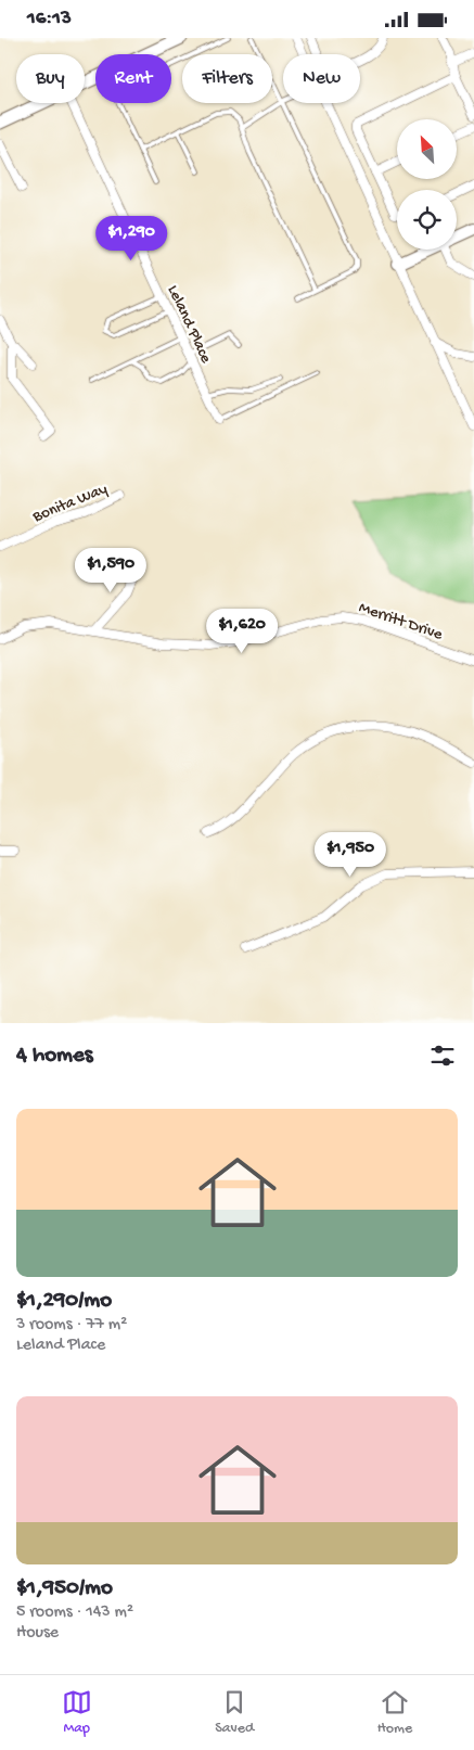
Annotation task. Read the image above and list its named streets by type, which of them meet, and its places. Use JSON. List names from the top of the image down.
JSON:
{
  "streets": {
    "street": ["Leland Place", "Bonita Way", "Merritt Drive"]
  },
  "north": "top left",
  "page": {
    "status": "16:13",
    "chip": [
      "Buy",
      "Rent",
      "Filters",
      "New"
    ],
    "price": [
      "$1,290",
      "$1,590",
      "$1,620",
      "$1,950"
    ],
    "heading": "4 homes",
    "list": [
      {
        "name": "$1,290/mo",
        "note": "3 rooms · 77 m² · Leland Place"
      },
      {
        "name": "$1,950/mo",
        "note": "5 rooms · 143 m² · House"
      }
    ],
    "tabs": ["Map", "Saved", "Home"]
  }
}
